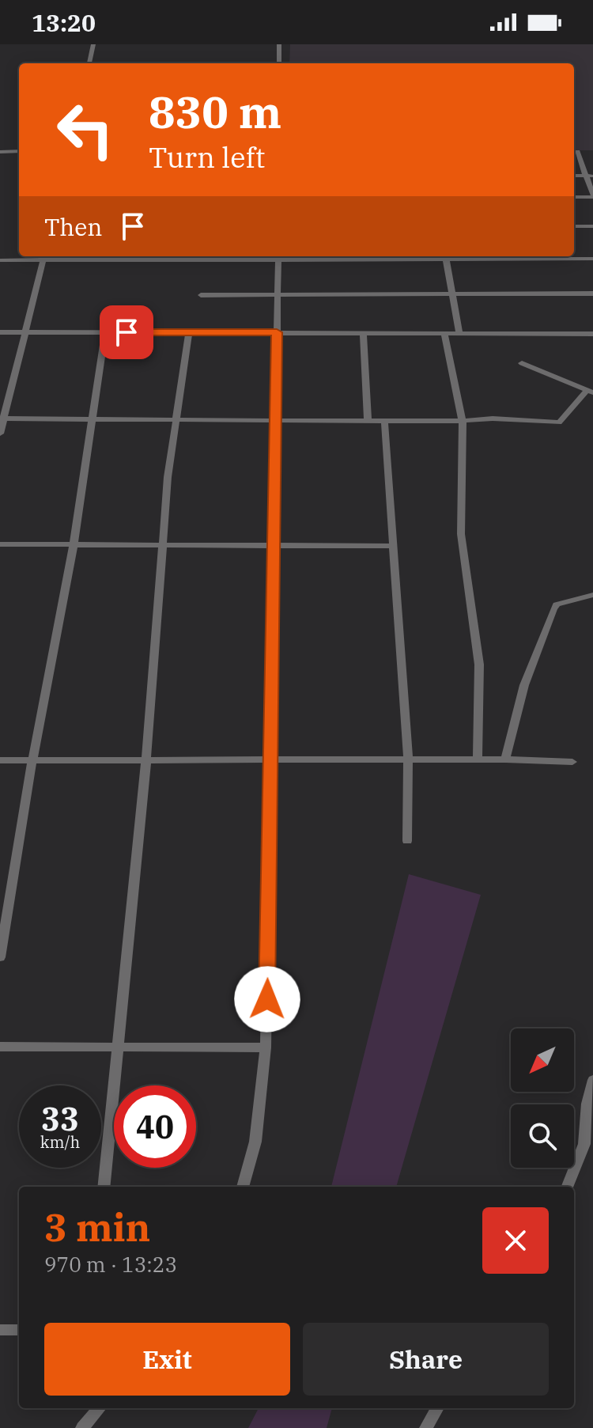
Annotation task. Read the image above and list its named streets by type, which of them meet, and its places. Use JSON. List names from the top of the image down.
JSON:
{
  "north": "bottom left",
  "page": {
    "status": "13:20",
    "turn": ["830 m", "Turn left"],
    "then": "Then",
    "speed": "33 km/h",
    "limit": "40",
    "heading": ["3 min", "970 m · 13:23"],
    "buttons": ["Exit", "Share"]
  }
}
